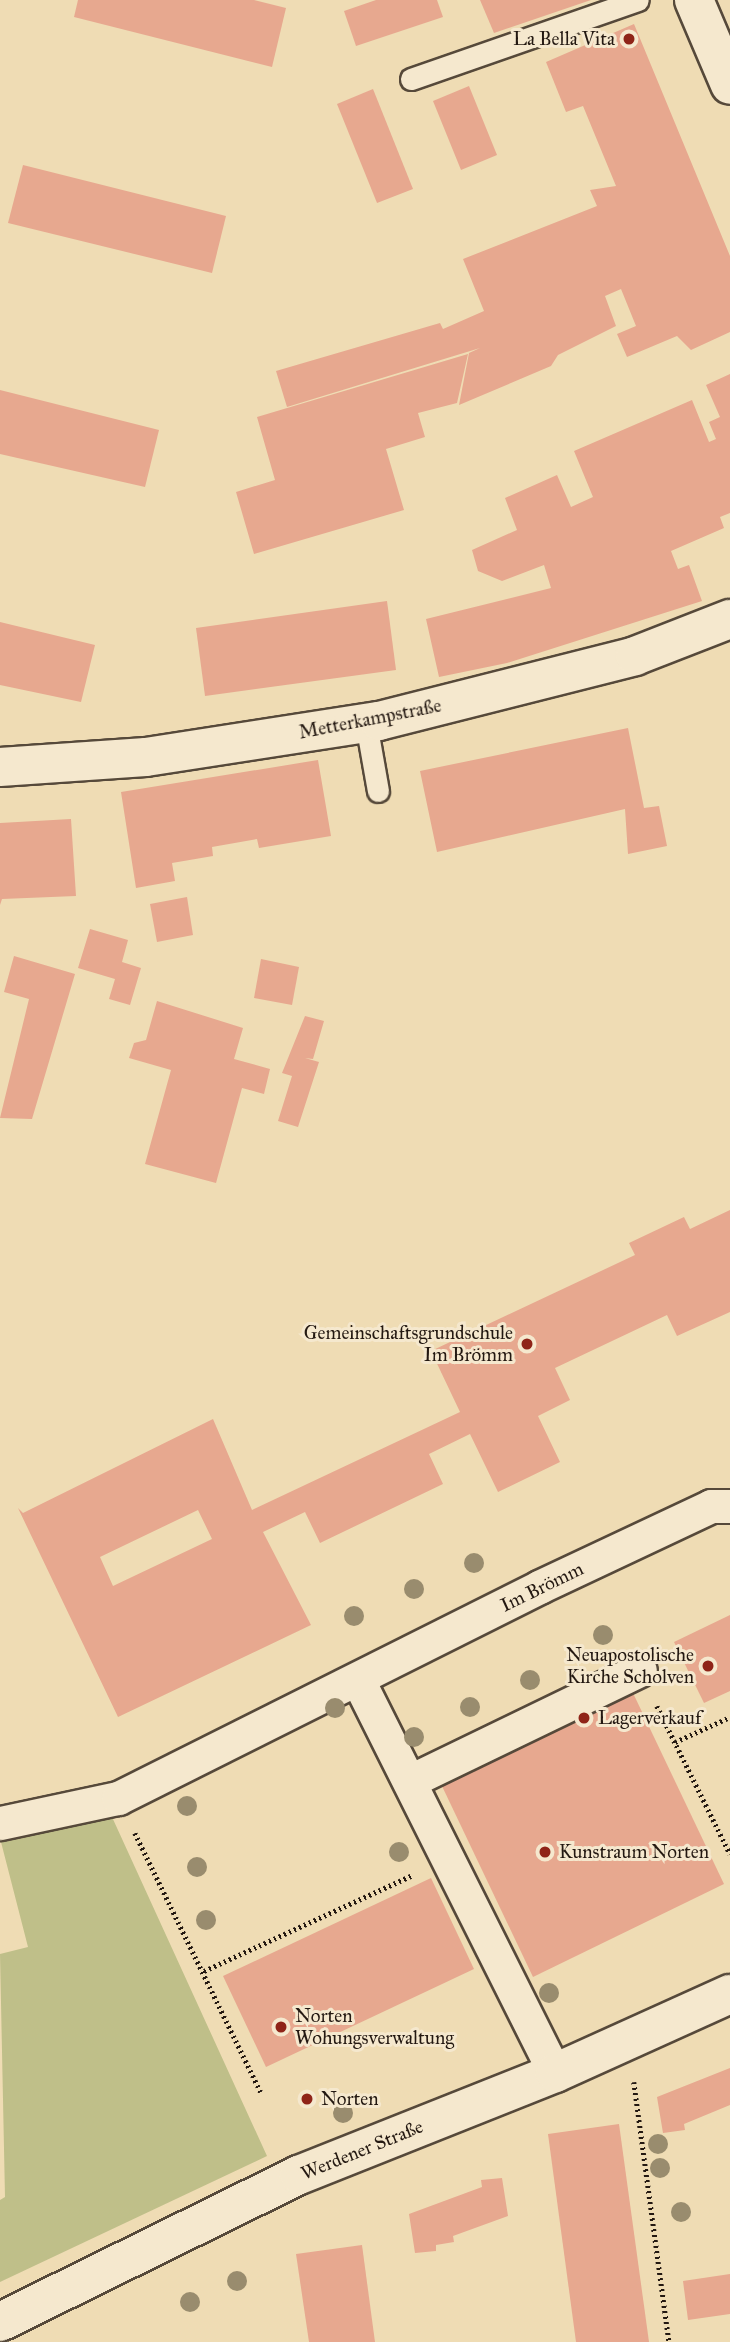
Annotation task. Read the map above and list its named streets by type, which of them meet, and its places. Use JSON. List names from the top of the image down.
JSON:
{
  "streets": {
    "street": ["Metterkampstraße", "Im Brömm", "Werdener Straße"]
  },
  "places": [
    "La Bella Vita",
    "Gemeinschaftsgrundschule Im Brömm",
    "Neuapostolische Kirche Scholven",
    "Lagerverkauf",
    "Kunstraum Norten",
    "Norten Wohungsverwaltung",
    "Norten"
  ]
}
